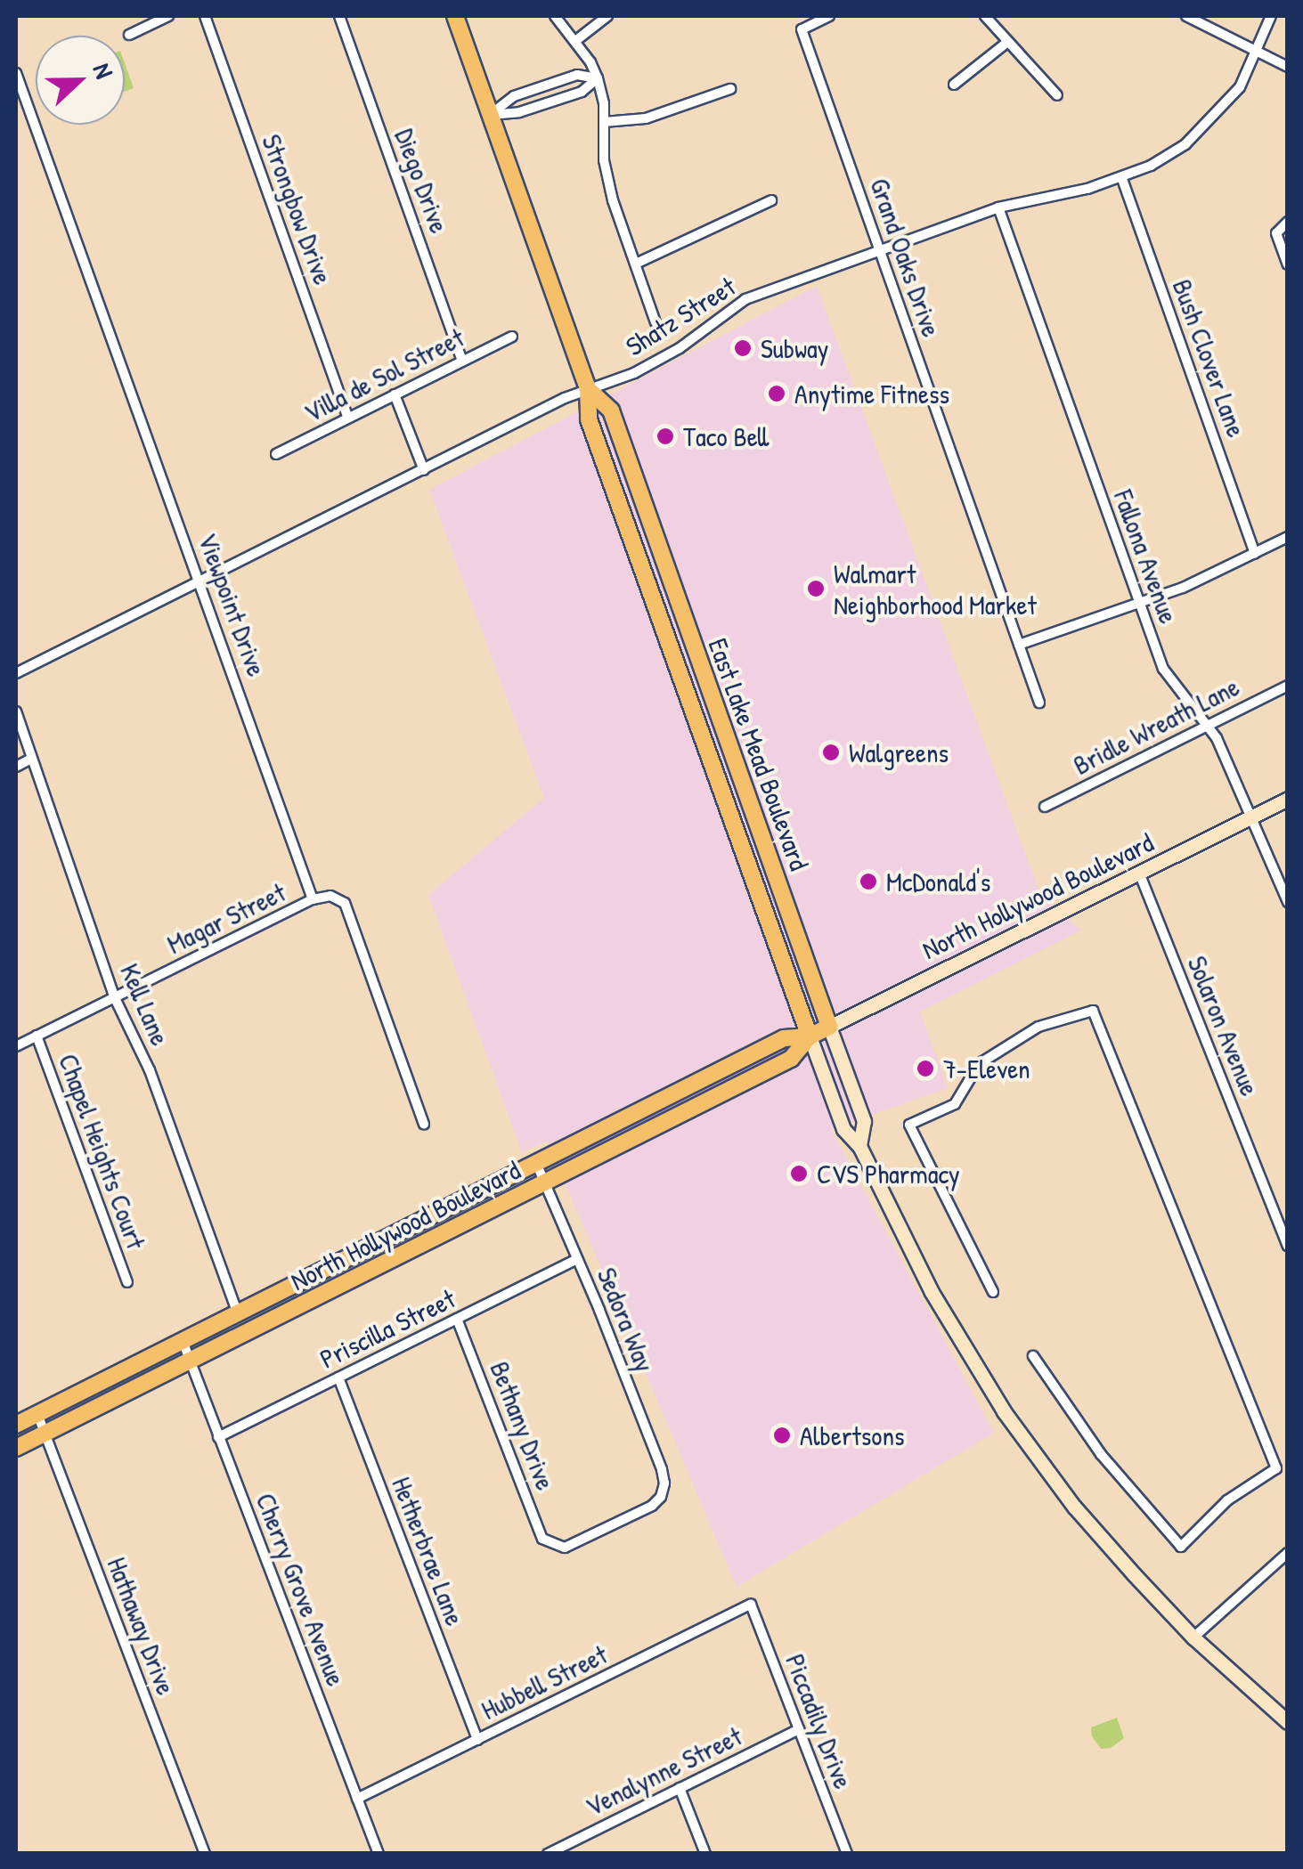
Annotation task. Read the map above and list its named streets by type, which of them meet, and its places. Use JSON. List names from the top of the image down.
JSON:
{
  "streets": {
    "main road": ["East Lake Mead Boulevard", "North Hollywood Boulevard"],
    "street": [
      "Diego Drive",
      "Strongbow Drive",
      "Grand Oaks Drive",
      "Shatz Street",
      "Bush Clover Lane",
      "Villa de Sol Street",
      "Fallona Avenue",
      "Viewpoint Drive",
      "Bridle Wreath Lane",
      "Magar Street",
      "Kell Lane",
      "Solaron Avenue",
      "Chapel Heights Court",
      "Sedora Way",
      "Priscilla Street",
      "Bethany Drive",
      "Hetherbrae Lane",
      "Cherry Grove Avenue",
      "Hathaway Drive",
      "Hubbell Street",
      "Piccadily Drive",
      "Venalynne Street"
    ]
  },
  "crossings": [
    ["Diego Drive", "Villa de Sol Street"],
    ["Strongbow Drive", "Villa de Sol Street"],
    ["Grand Oaks Drive", "Shatz Street"],
    ["Shatz Street", "Bush Clover Lane"],
    ["Shatz Street", "Fallona Avenue"],
    ["Shatz Street", "Viewpoint Drive"],
    ["Shatz Street", "East Lake Mead Boulevard"],
    ["Fallona Avenue", "Bridle Wreath Lane"],
    ["Fallona Avenue", "North Hollywood Boulevard"],
    ["Viewpoint Drive", "Magar Street"],
    ["East Lake Mead Boulevard", "North Hollywood Boulevard"],
    ["North Hollywood Boulevard", "Kell Lane"],
    ["North Hollywood Boulevard", "Solaron Avenue"],
    ["North Hollywood Boulevard", "Sedora Way"],
    ["North Hollywood Boulevard", "Cherry Grove Avenue"],
    ["North Hollywood Boulevard", "Hathaway Drive"],
    ["Magar Street", "Kell Lane"],
    ["Magar Street", "Chapel Heights Court"],
    ["Sedora Way", "Priscilla Street"],
    ["Sedora Way", "Bethany Drive"],
    ["Priscilla Street", "Bethany Drive"],
    ["Priscilla Street", "Hetherbrae Lane"],
    ["Priscilla Street", "Cherry Grove Avenue"],
    ["Hetherbrae Lane", "Hubbell Street"],
    ["Cherry Grove Avenue", "Hubbell Street"],
    ["Hubbell Street", "Piccadily Drive"],
    ["Piccadily Drive", "Venalynne Street"]
  ],
  "places": [
    "Subway",
    "Anytime Fitness",
    "Taco Bell",
    "Walmart Neighborhood Market",
    "Walgreens",
    "McDonald's",
    "7-Eleven",
    "CVS Pharmacy",
    "Albertsons"
  ],
  "north": "right"
}
